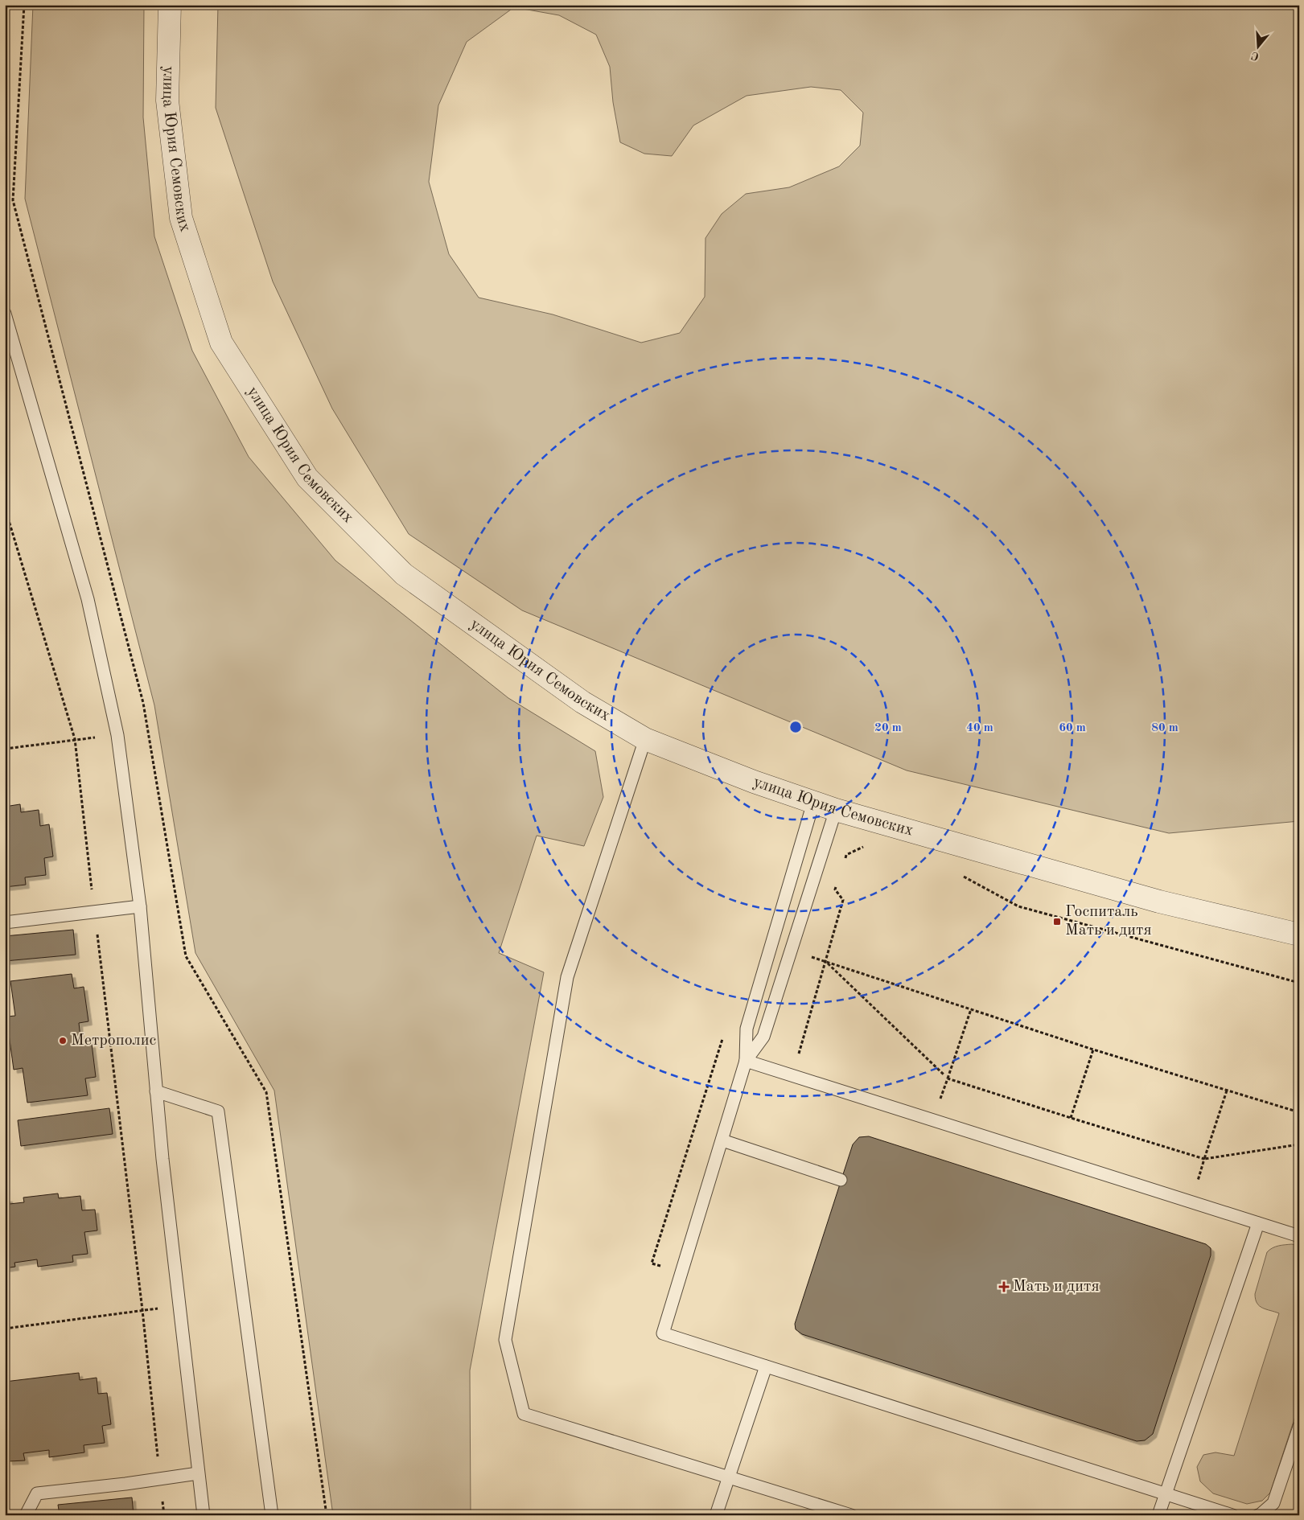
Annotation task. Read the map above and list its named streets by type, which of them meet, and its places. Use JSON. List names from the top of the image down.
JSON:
{
  "streets": {
    "street": ["улица Юрия Семовских"]
  },
  "places": {
    "transit": ["Госпиталь Мать и дитя"],
    "other": ["Метрополис"],
    "health": ["Мать и дитя"]
  },
  "north": "bottom",
  "rings": [
    "20 m",
    "40 m",
    "60 m",
    "80 m"
  ]
}
